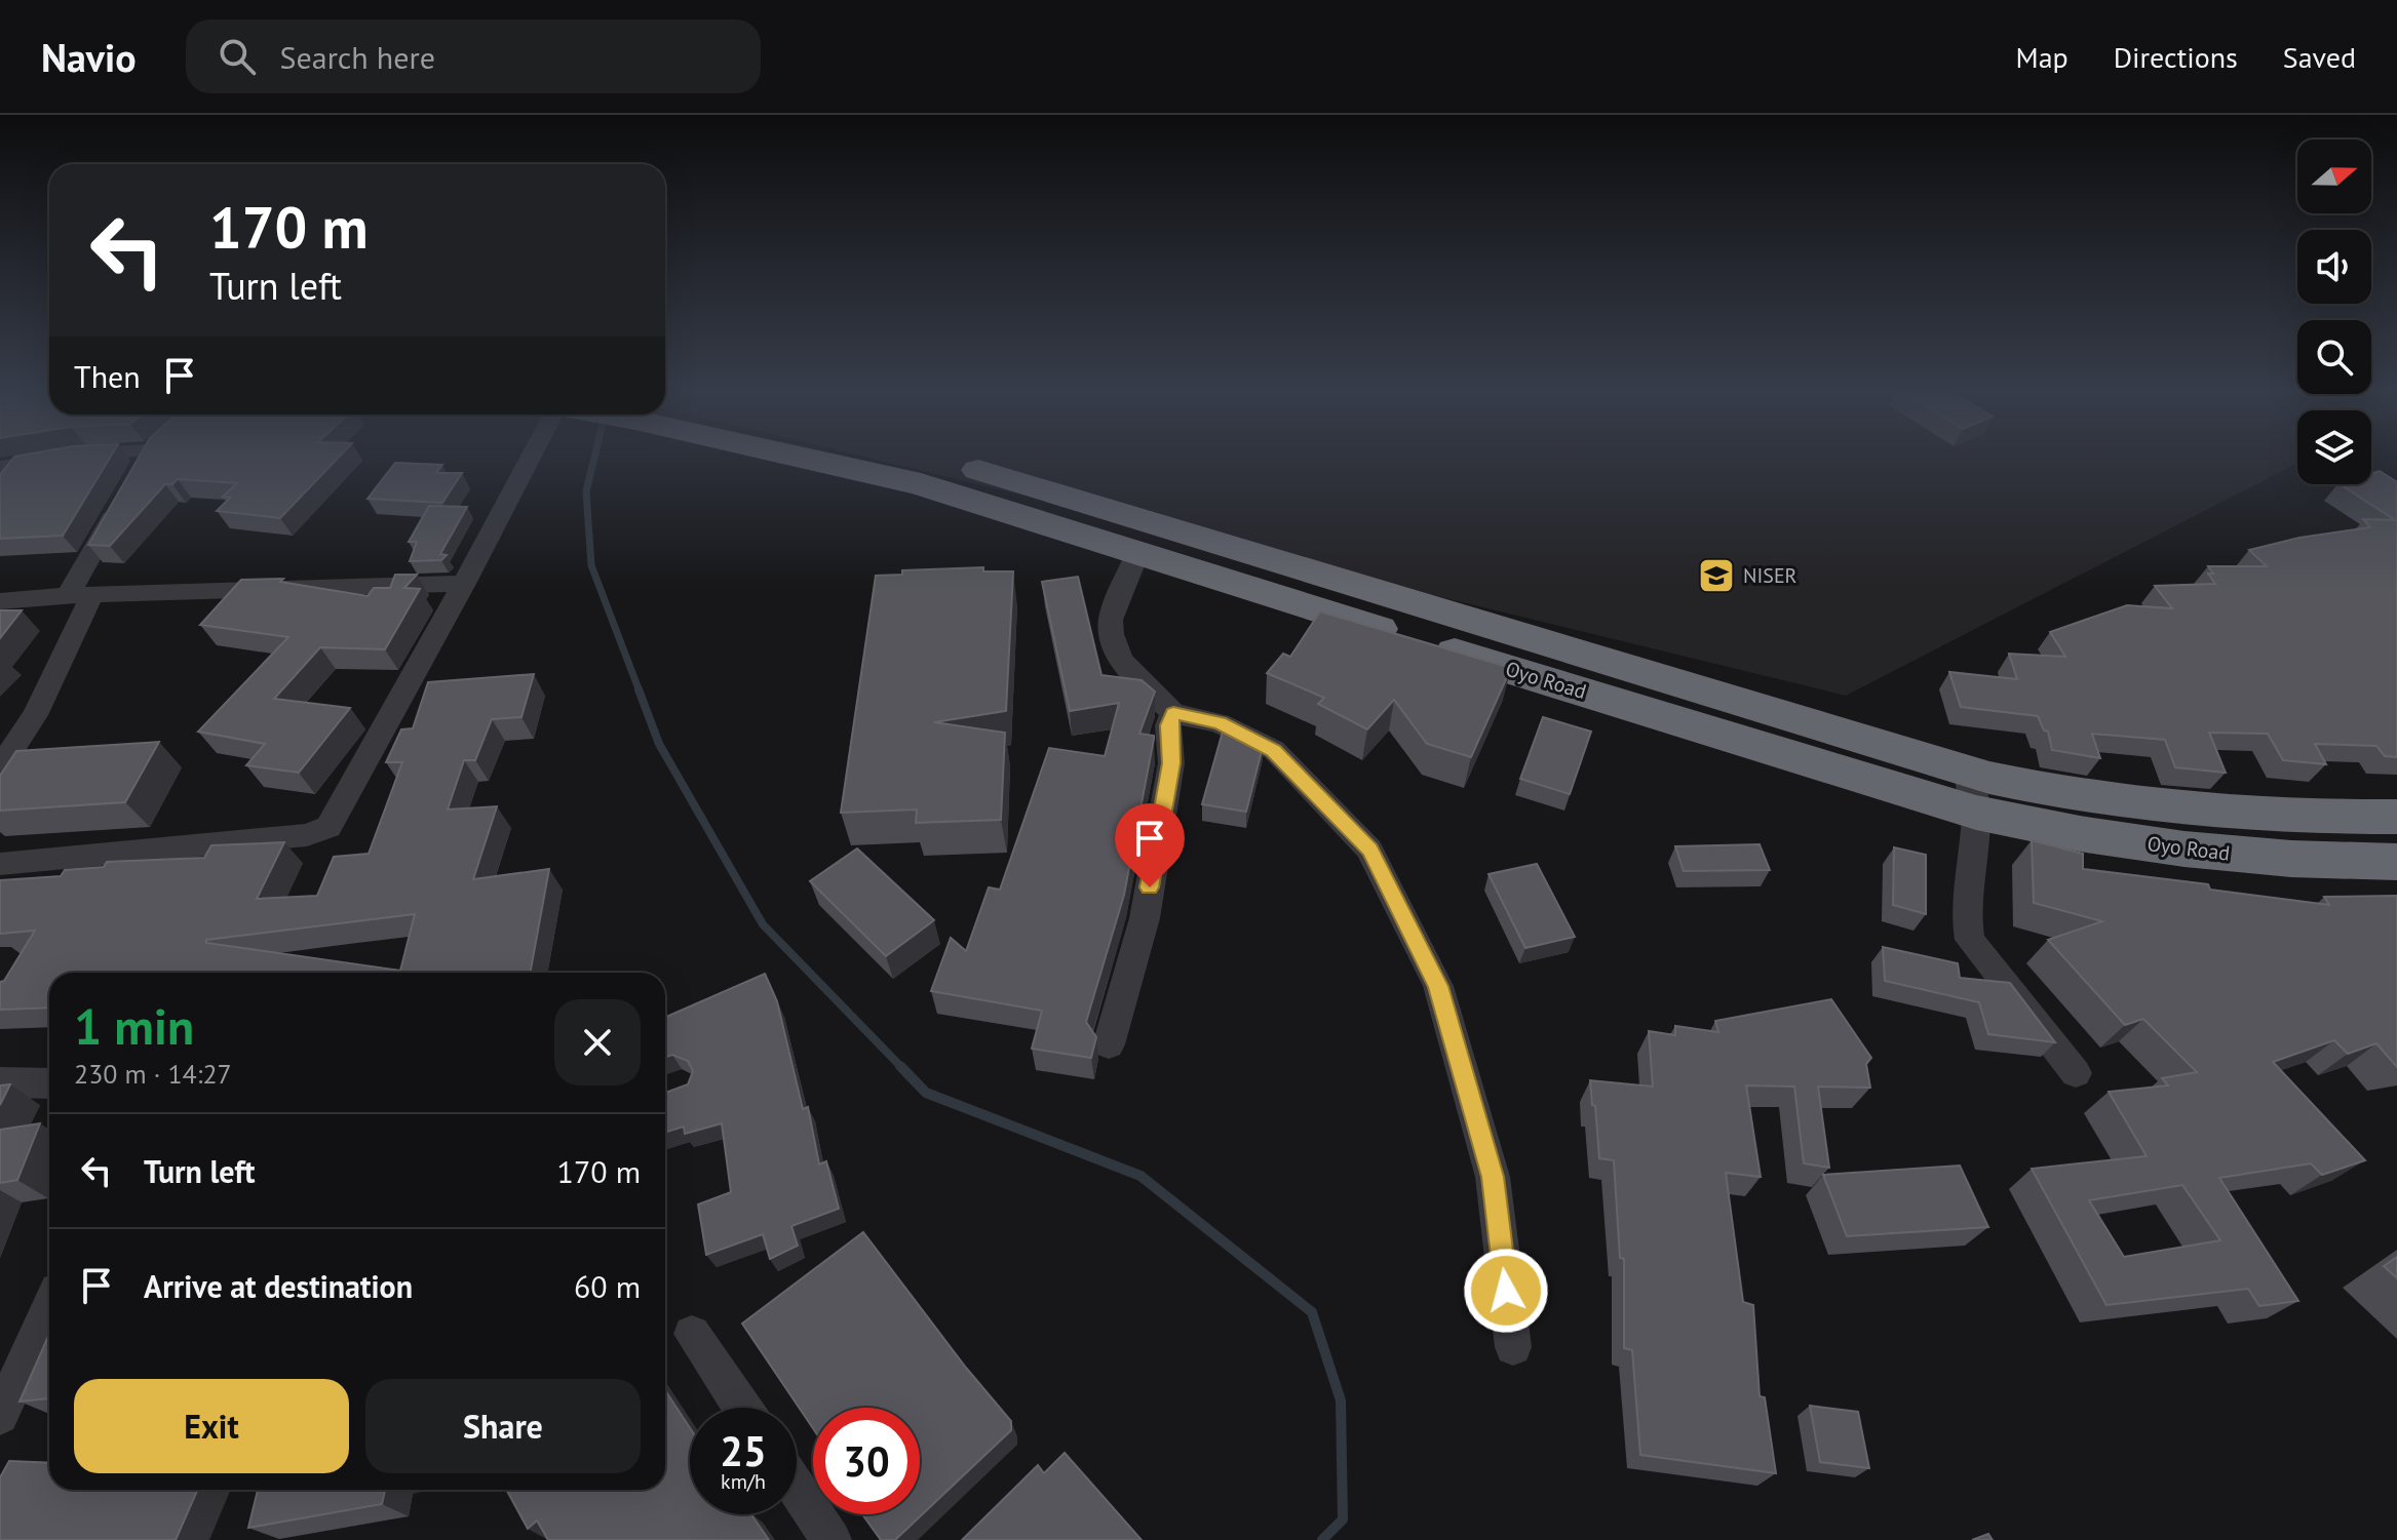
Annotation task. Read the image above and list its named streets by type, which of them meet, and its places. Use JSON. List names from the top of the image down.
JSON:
{
  "streets": {
    "highway": ["Oyo Road"]
  },
  "places": {
    "school or university": ["NISER"]
  },
  "north": "right",
  "page": {
    "header": "Navio",
    "search": "Search here",
    "nav": ["Map", "Directions", "Saved"],
    "turn": ["170 m", "Turn left"],
    "then": "Then",
    "heading": ["1 min", "230 m · 14:27"],
    "list": [
      {
        "name": "Turn left",
        "value": "170 m"
      },
      {
        "name": "Arrive at destination",
        "value": "60 m"
      }
    ],
    "buttons": ["Exit", "Share"],
    "speed": "25 km/h",
    "limit": "30"
  }
}
